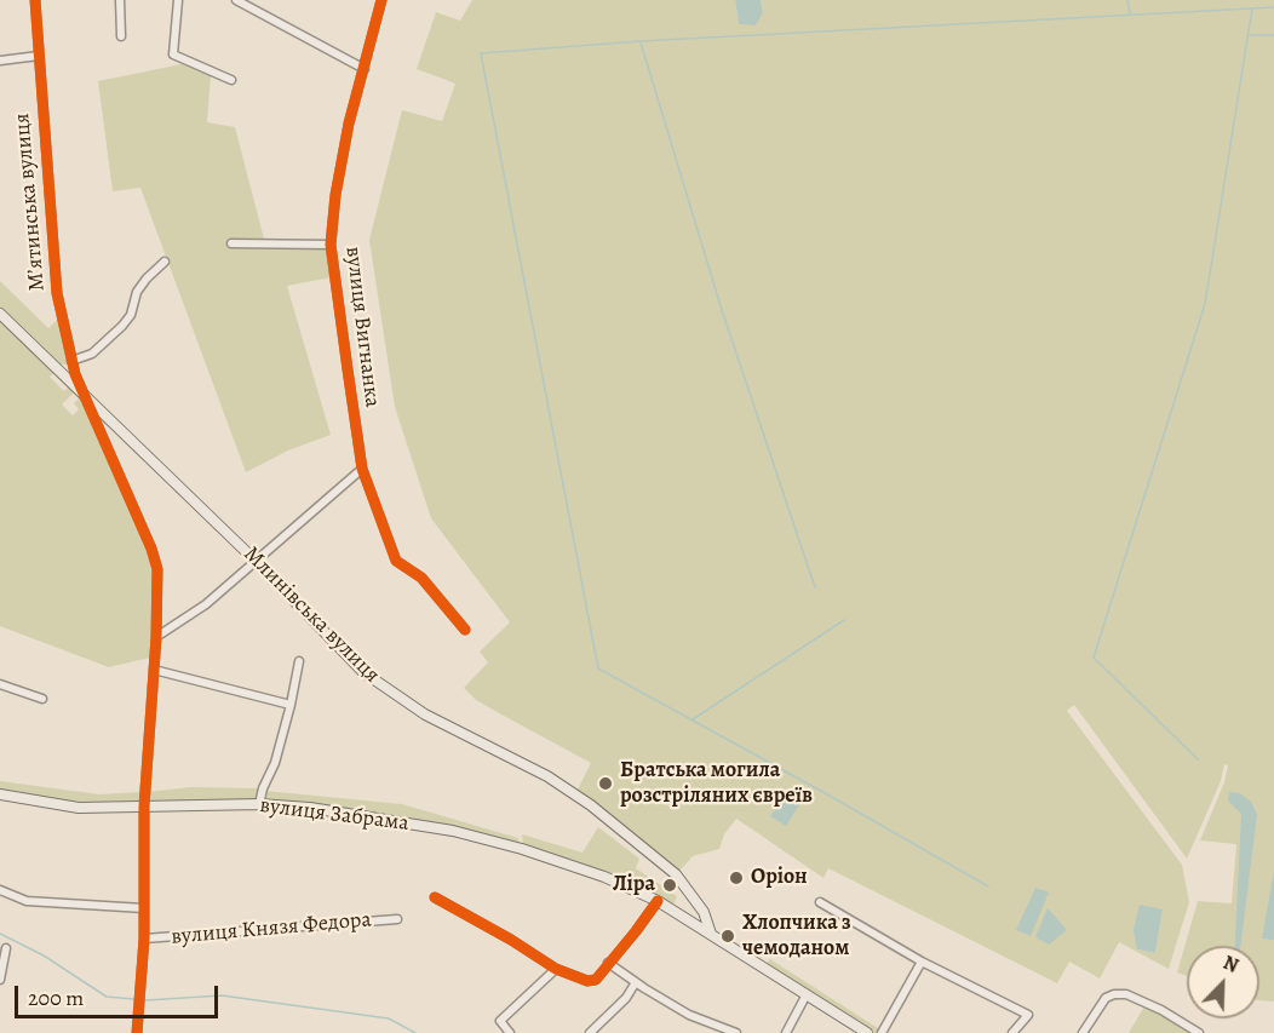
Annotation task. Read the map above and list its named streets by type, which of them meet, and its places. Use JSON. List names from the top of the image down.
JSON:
{
  "streets": {
    "main road": ["Млинівська вулиця", "вулиця Забрама"],
    "street": ["Мʼятинська вулиця", "вулиця Вигнанка", "вулиця Князя Федора"]
  },
  "crossings": [
    ["Мʼятинська вулиця", "Млинівська вулиця"],
    ["Мʼятинська вулиця", "вулиця Забрама"],
    ["Мʼятинська вулиця", "вулиця Князя Федора"],
    ["Млинівська вулиця", "вулиця Забрама"]
  ],
  "places": [
    "Братська могила розстріляних євреїв",
    "Оріон",
    "Ліра",
    "Хлопчика з чемоданом"
  ],
  "scale_bar": "200 m",
  "north": "top right"
}
